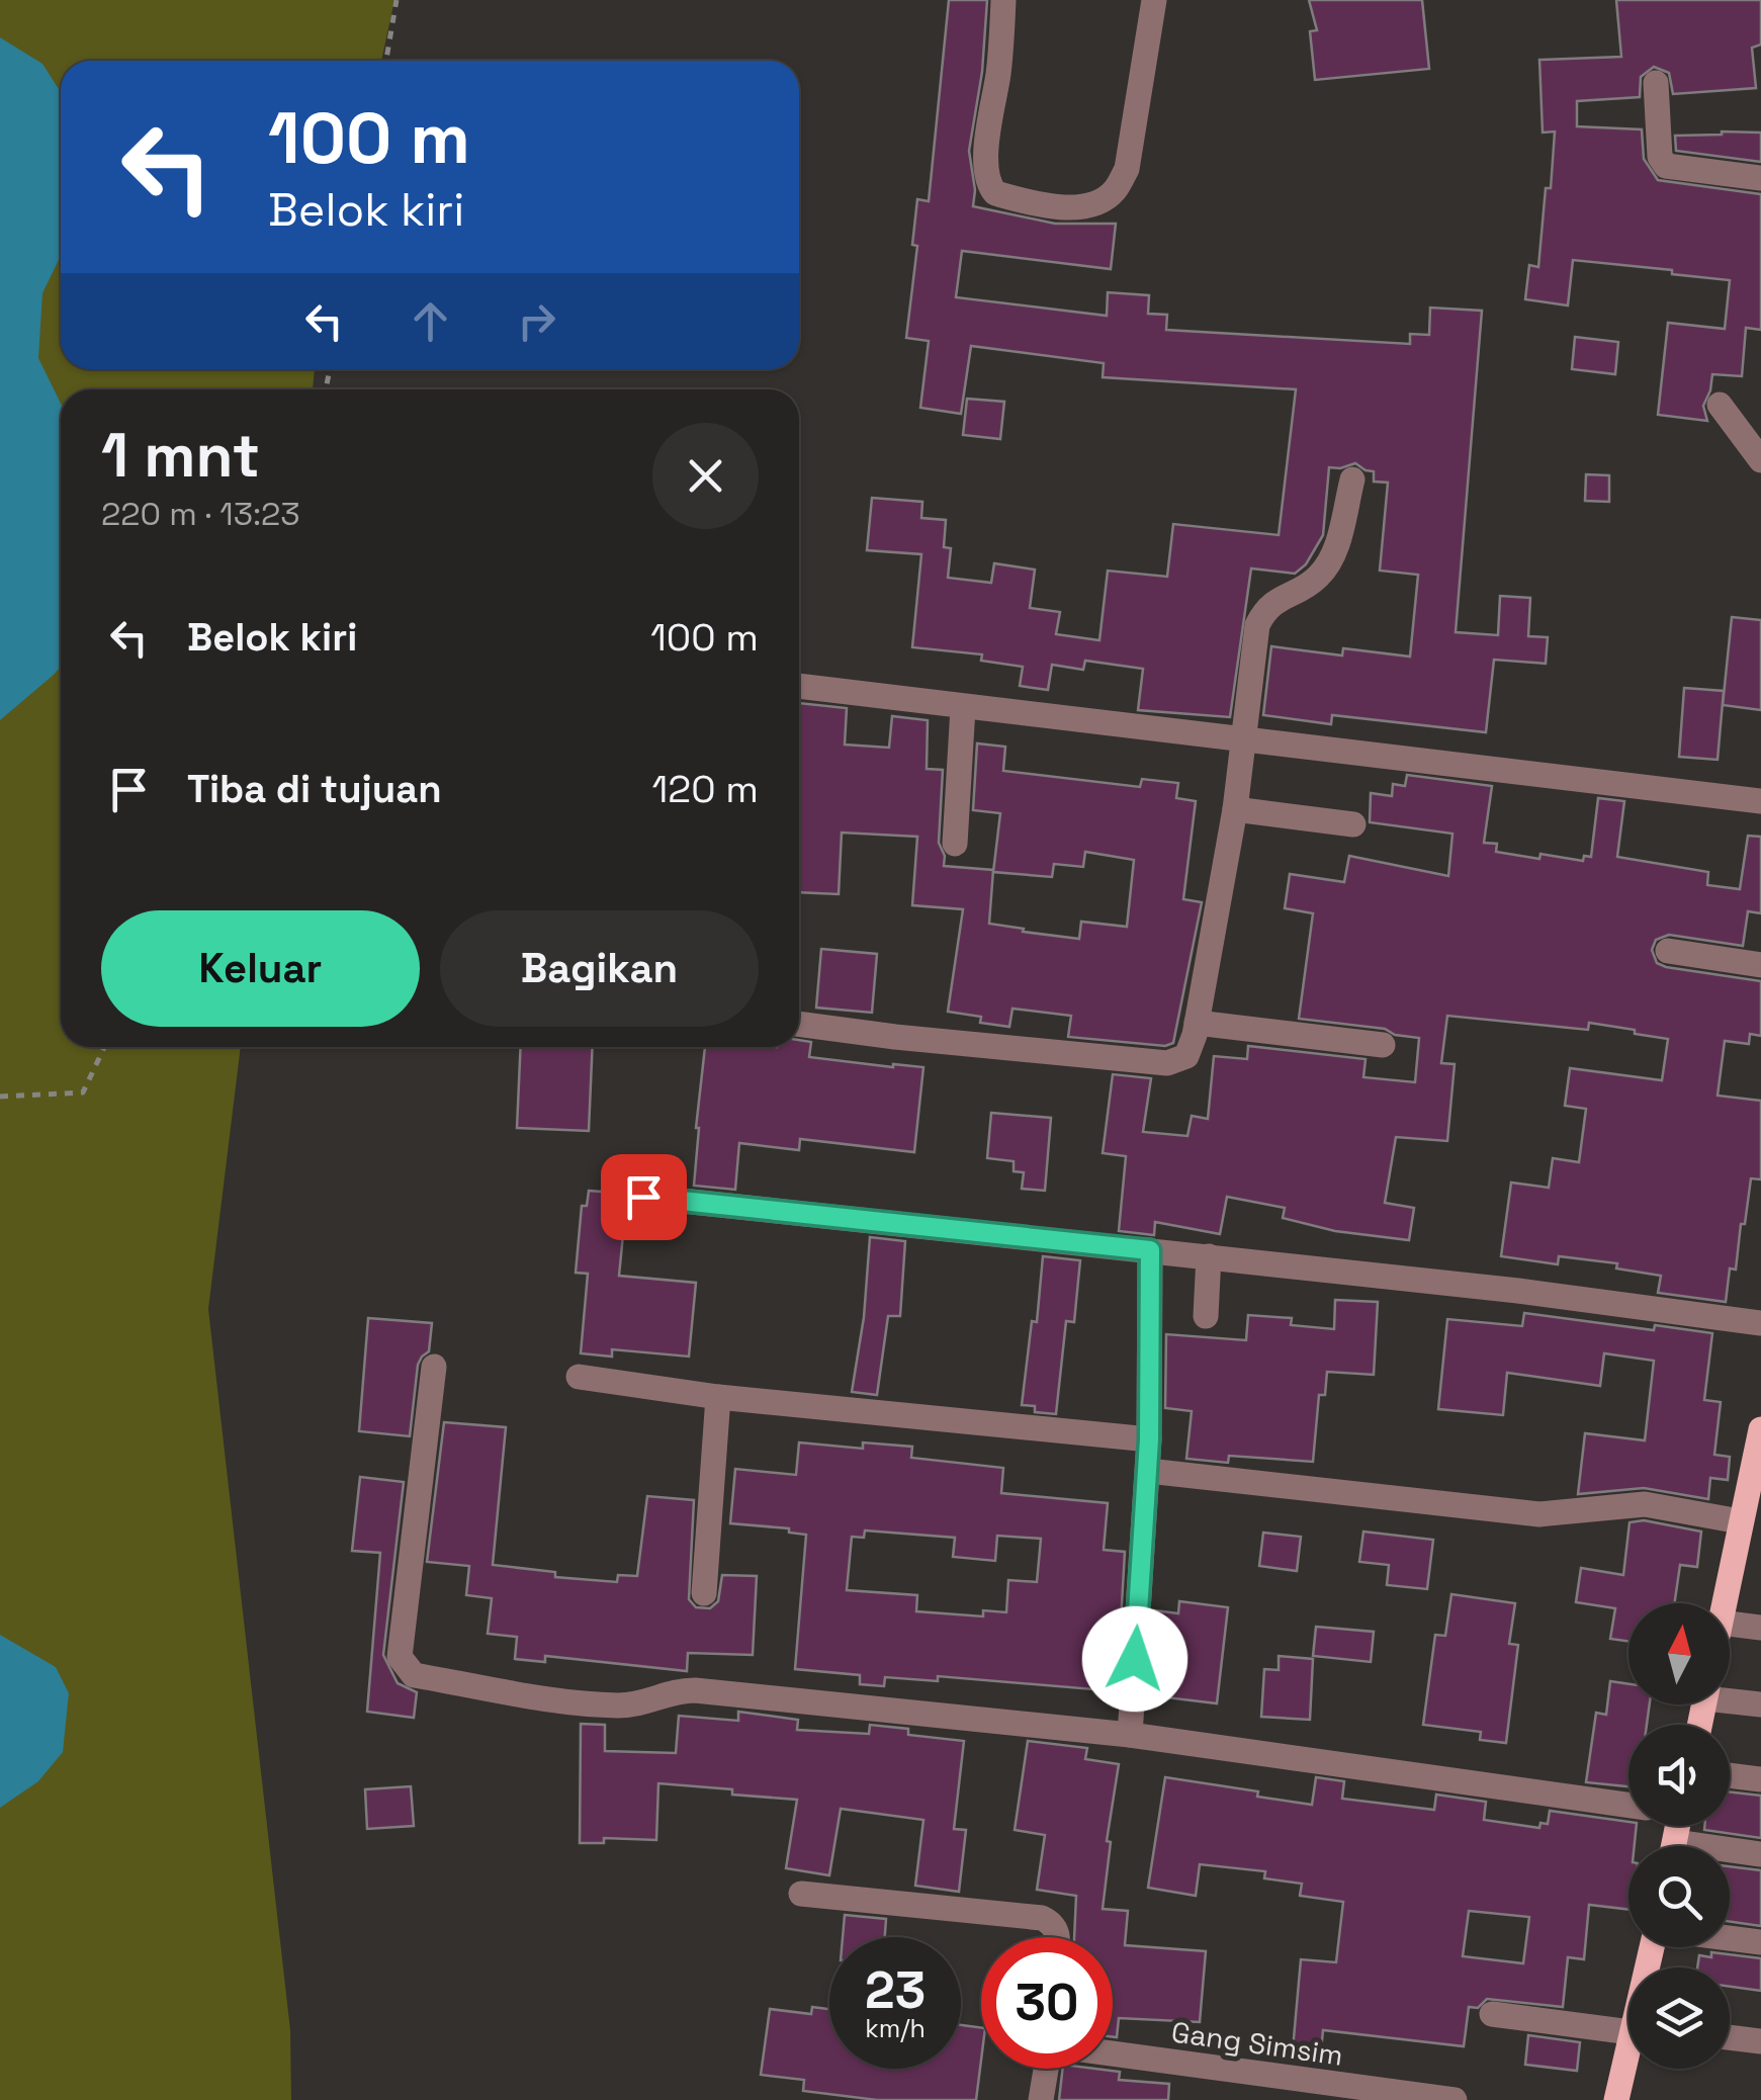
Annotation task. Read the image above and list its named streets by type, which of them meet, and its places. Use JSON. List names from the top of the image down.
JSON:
{
  "streets": {
    "street": ["Gang Simsim"]
  },
  "north": "top",
  "page": {
    "turn": ["100 m", "Belok kiri"],
    "heading": ["1 mnt", "220 m · 13:23"],
    "list": [
      {
        "name": "Belok kiri",
        "value": "100 m"
      },
      {
        "name": "Tiba di tujuan",
        "value": "120 m"
      }
    ],
    "buttons": ["Keluar", "Bagikan"],
    "speed": "23 km/h",
    "limit": "30"
  }
}
